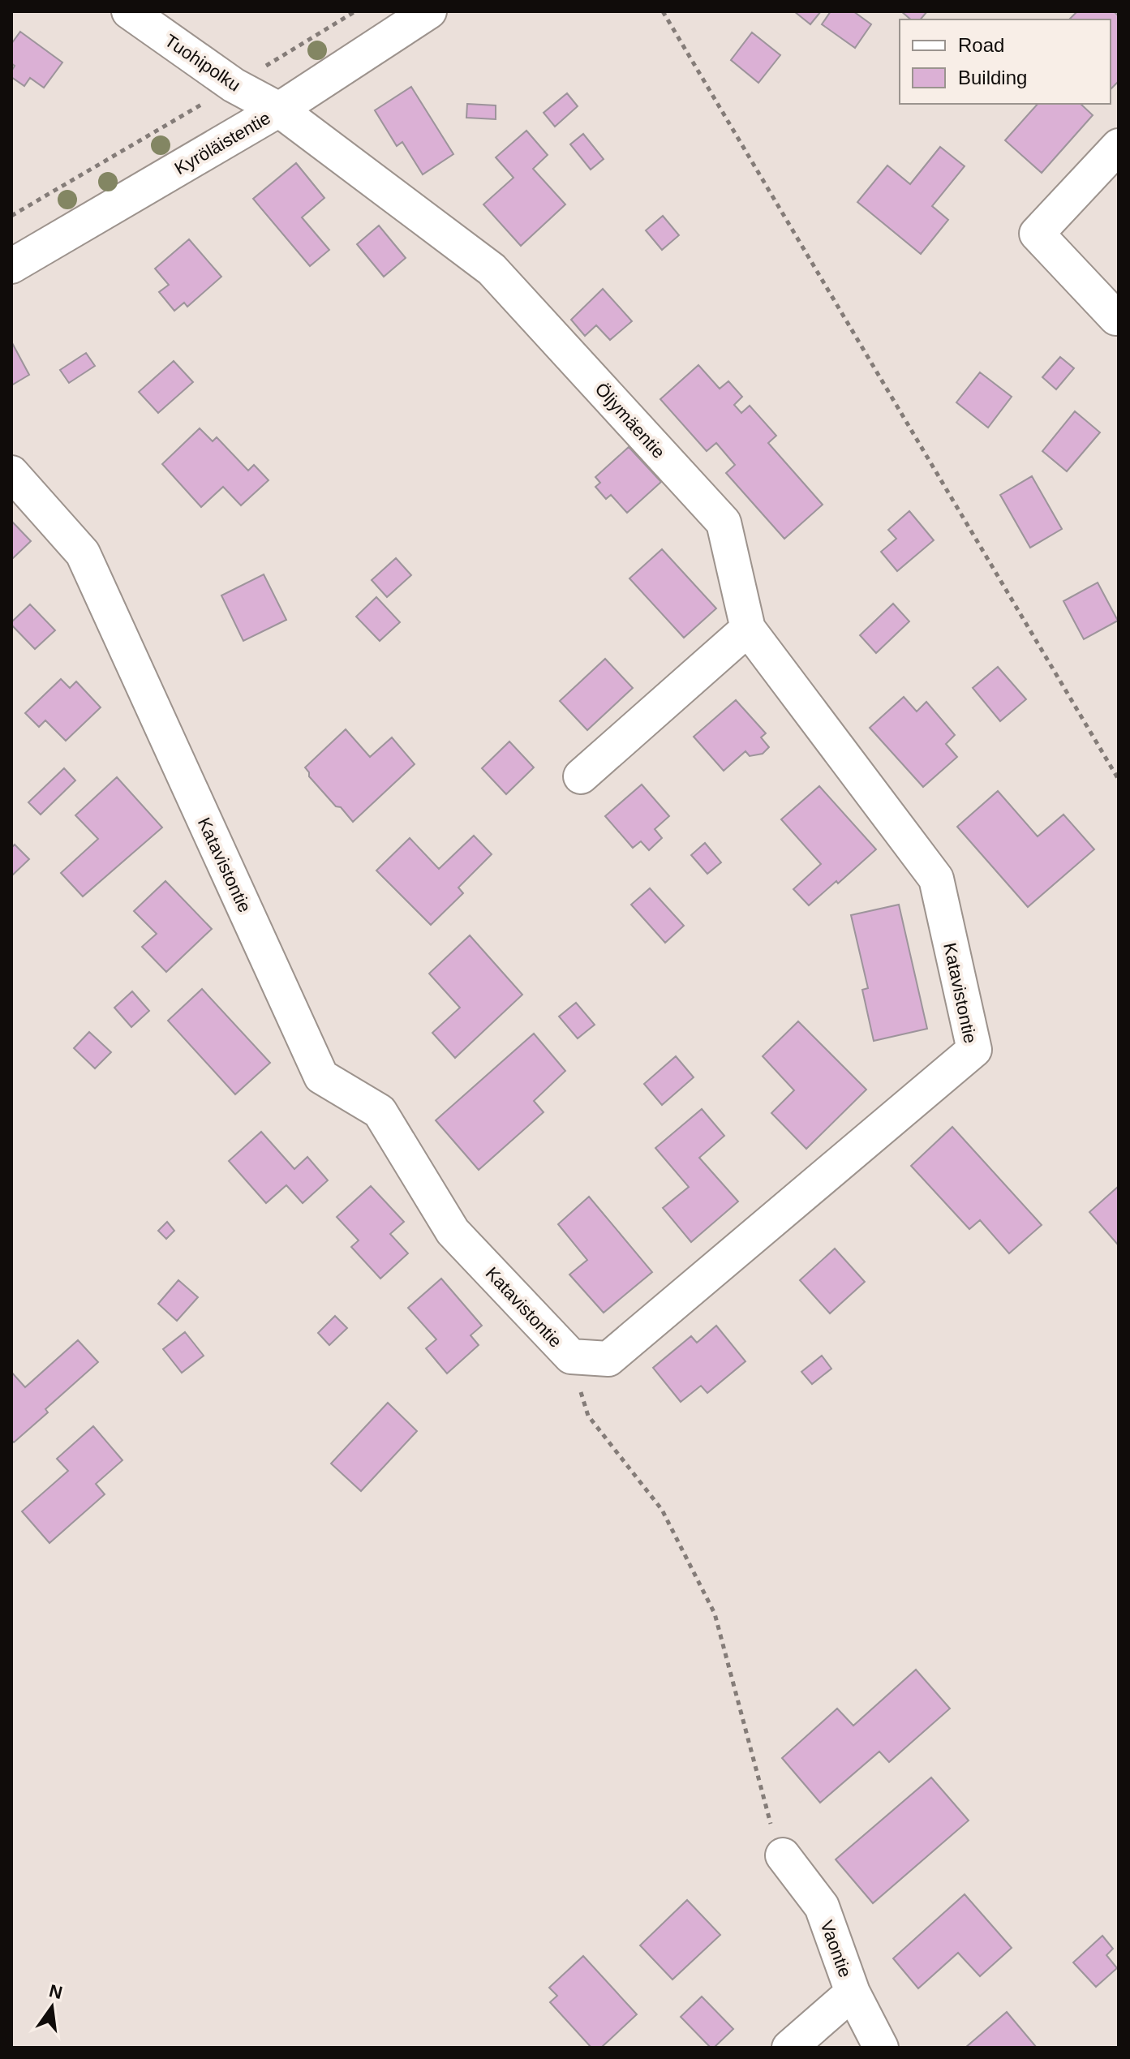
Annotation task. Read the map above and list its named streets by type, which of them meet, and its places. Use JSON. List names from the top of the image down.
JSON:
{
  "streets": {
    "street": [
      "Tuohipolku",
      "Kyröläistentie",
      "Öljymäentie",
      "Katavistontie",
      "Vaontie"
    ]
  },
  "crossings": [
    ["Tuohipolku", "Kyröläistentie"],
    ["Tuohipolku", "Öljymäentie"],
    ["Kyröläistentie", "Öljymäentie"],
    ["Öljymäentie", "Katavistontie"]
  ],
  "legend": ["Road", "Building"],
  "north": "top"
}
